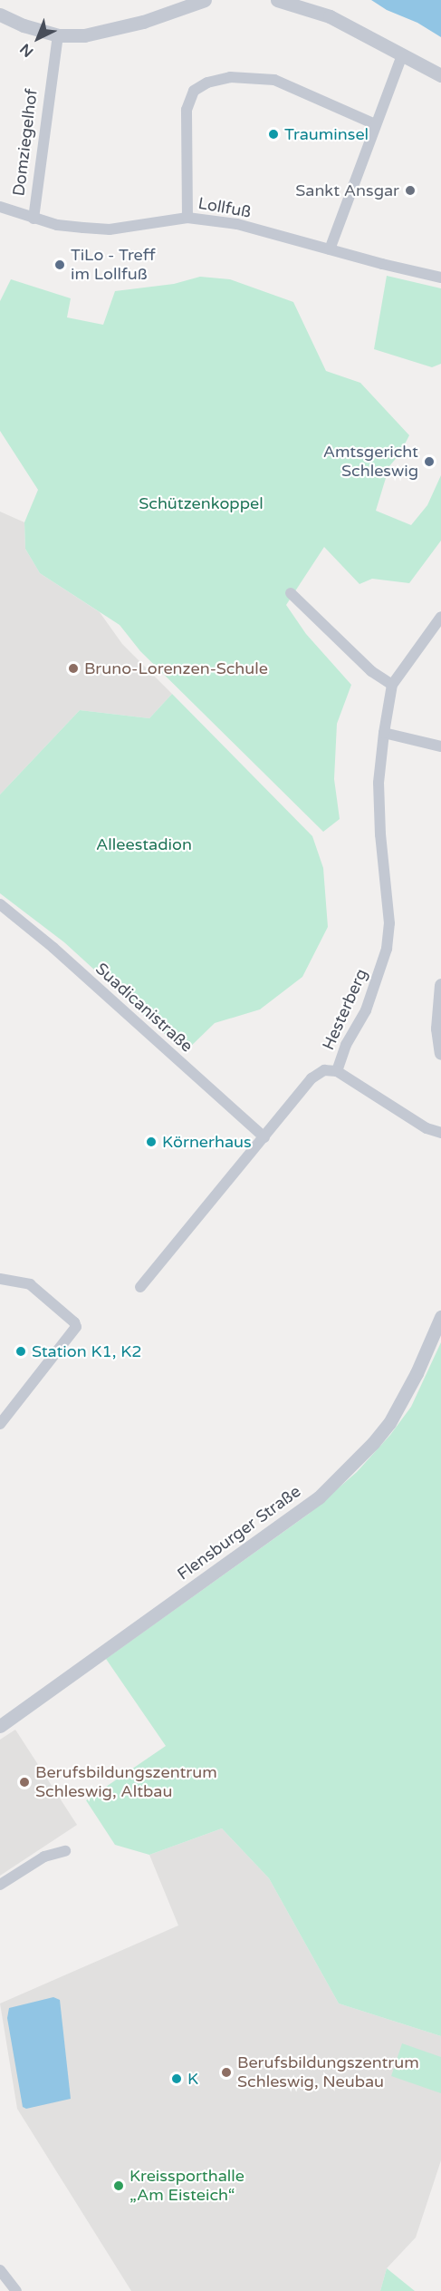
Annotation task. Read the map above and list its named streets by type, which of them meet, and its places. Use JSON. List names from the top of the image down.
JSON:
{
  "streets": {
    "street": [
      "Domziegelhof",
      "Lollfuß",
      "Suadicanistraße",
      "Hesterberg",
      "Flensburger Straße"
    ]
  },
  "crossings": [
    ["Domziegelhof", "Lollfuß"],
    ["Suadicanistraße", "Hesterberg"]
  ],
  "parks": ["Schützenkoppel", "Alleestadion"],
  "places": [
    "Trauminsel",
    "Sankt Ansgar",
    "TiLo - Treff im Lollfuß",
    "Amtsgericht Schleswig",
    "Bruno-Lorenzen-Schule",
    "Körnerhaus",
    "Station K1, K2",
    "Berufsbildungszentrum Schleswig, Altbau",
    "Berufsbildungszentrum Schleswig, Neubau",
    "K",
    "Kreissporthalle „Am Eisteich“"
  ],
  "north": "bottom left"
}
